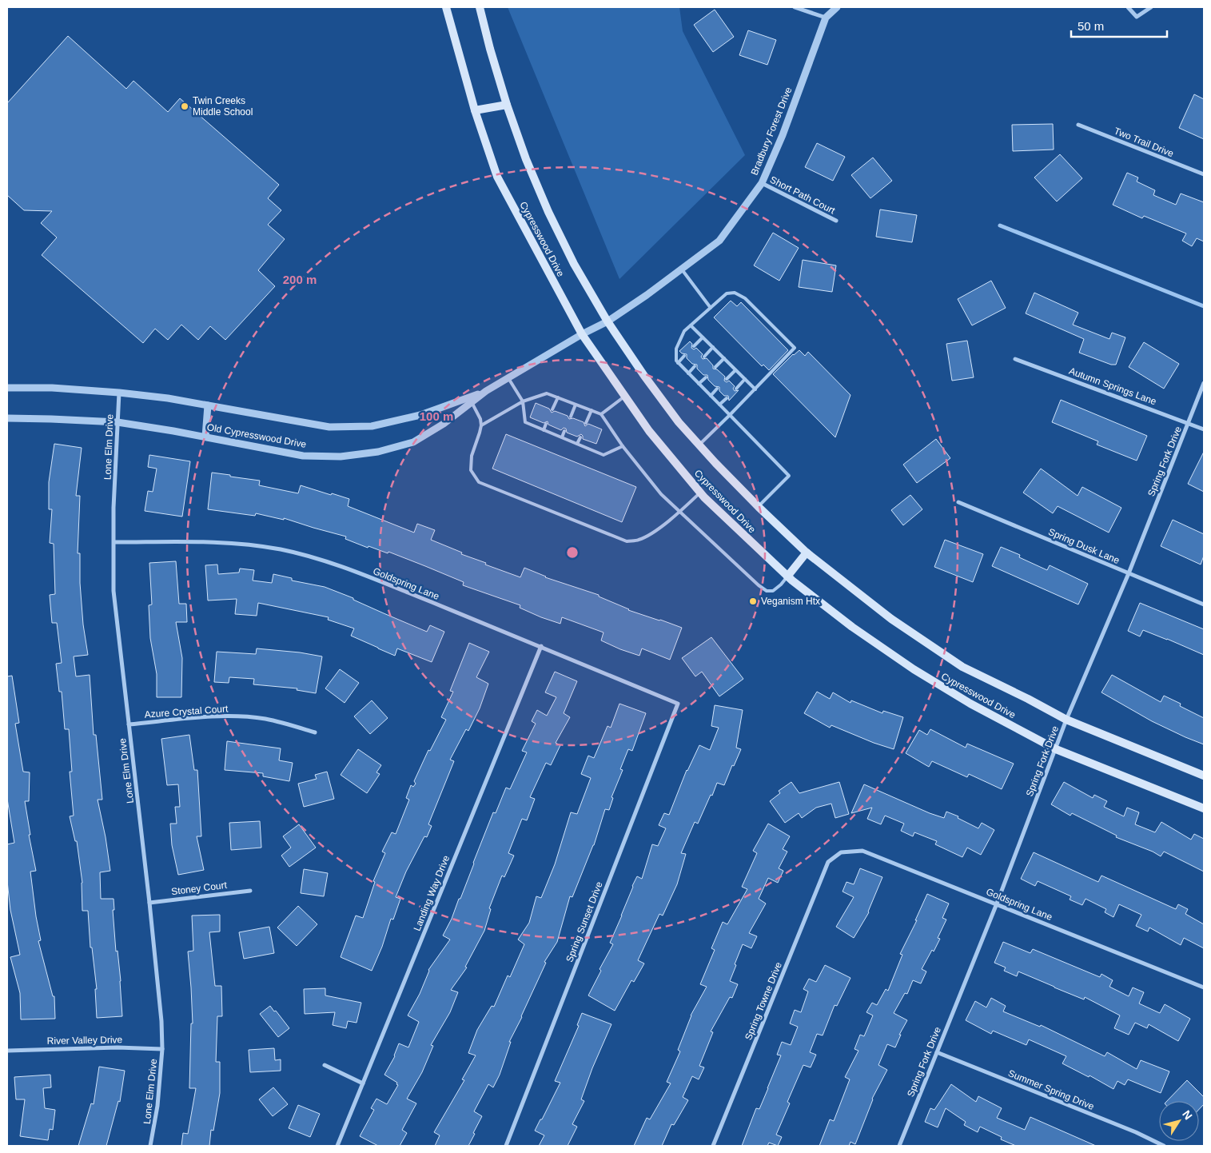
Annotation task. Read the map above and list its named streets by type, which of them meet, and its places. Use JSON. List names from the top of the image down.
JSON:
{
  "streets": {
    "main road": ["Cypresswood Drive"],
    "street": [
      "Bradbury Forest Drive",
      "Two Trail Drive",
      "Short Path Court",
      "Autumn Springs Lane",
      "Old Cypresswood Drive",
      "Lone Elm Drive",
      "Spring Fork Drive",
      "Spring Dusk Lane",
      "Goldspring Lane",
      "Azure Crystal Court",
      "Stoney Court",
      "Landing Way Drive",
      "Spring Sunset Drive",
      "Spring Towne Drive",
      "River Valley Drive",
      "Summer Spring Drive"
    ]
  },
  "crossings": [
    ["Bradbury Forest Drive", "Short Path Court"],
    ["Bradbury Forest Drive", "Cypresswood Drive"],
    ["Bradbury Forest Drive", "Old Cypresswood Drive"],
    ["Cypresswood Drive", "Old Cypresswood Drive"],
    ["Cypresswood Drive", "Spring Fork Drive"],
    ["Autumn Springs Lane", "Spring Fork Drive"],
    ["Old Cypresswood Drive", "Lone Elm Drive"],
    ["Lone Elm Drive", "Goldspring Lane"],
    ["Lone Elm Drive", "Azure Crystal Court"],
    ["Lone Elm Drive", "Stoney Court"],
    ["Lone Elm Drive", "River Valley Drive"],
    ["Spring Fork Drive", "Spring Dusk Lane"],
    ["Spring Fork Drive", "Goldspring Lane"],
    ["Spring Fork Drive", "Summer Spring Drive"],
    ["Goldspring Lane", "Landing Way Drive"],
    ["Goldspring Lane", "Spring Sunset Drive"],
    ["Goldspring Lane", "Spring Towne Drive"]
  ],
  "places": ["Twin Creeks Middle School", "Veganism Htx"],
  "scale_bar": "50 m",
  "north": "top right",
  "rings": ["200 m", "100 m"]
}
